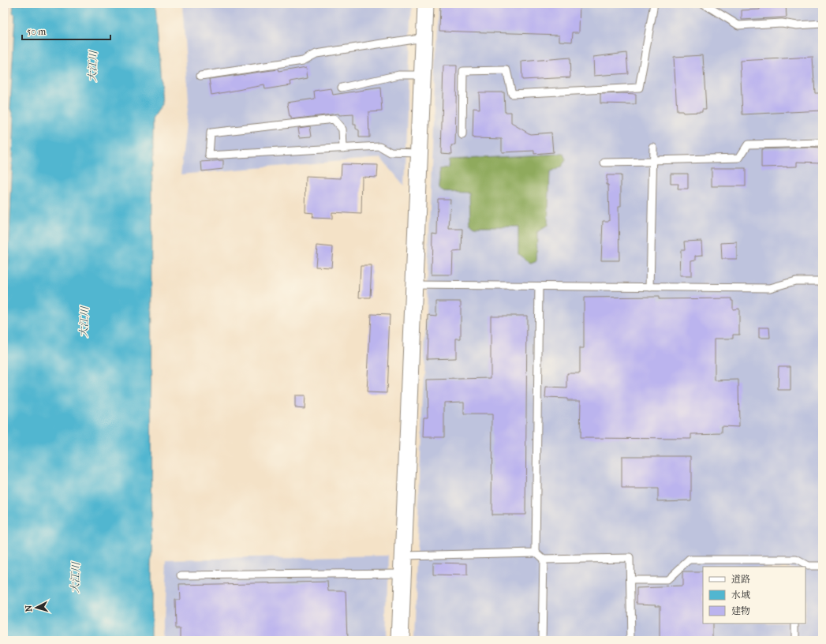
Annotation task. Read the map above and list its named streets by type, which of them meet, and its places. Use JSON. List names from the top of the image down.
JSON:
{
  "water": ["大江川"],
  "legend": ["道路", "水域", "建物"],
  "scale_bar": "50 m",
  "north": "left"
}
